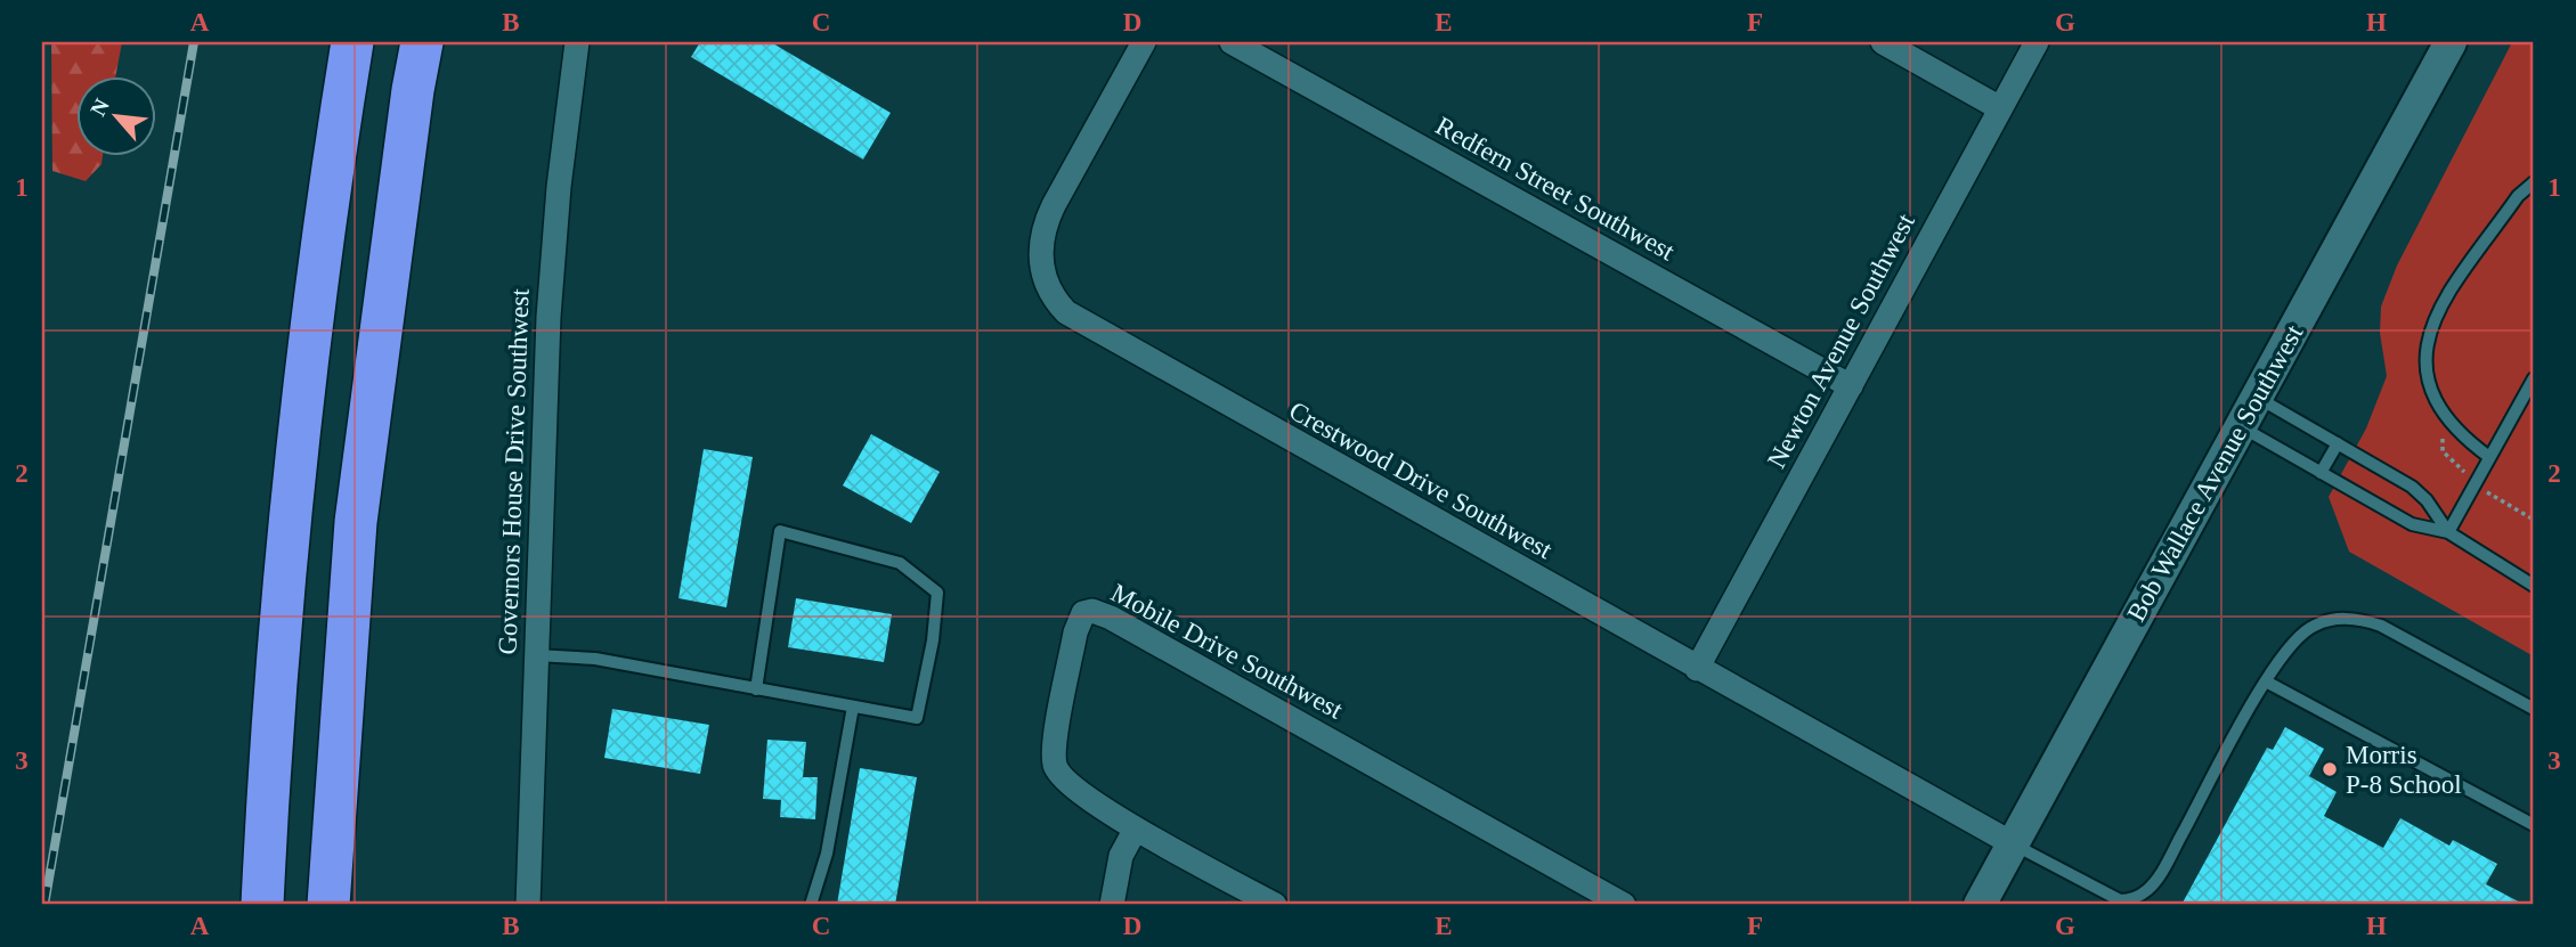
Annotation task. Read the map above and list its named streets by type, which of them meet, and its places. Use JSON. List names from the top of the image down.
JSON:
{
  "streets": {
    "main road": ["Bob Wallace Avenue Southwest"],
    "street": [
      "Redfern Street Southwest",
      "Newton Avenue Southwest",
      "Governors House Drive Southwest",
      "Crestwood Drive Southwest",
      "Mobile Drive Southwest"
    ]
  },
  "crossings": [
    ["Redfern Street Southwest", "Newton Avenue Southwest"],
    ["Newton Avenue Southwest", "Crestwood Drive Southwest"],
    ["Bob Wallace Avenue Southwest", "Crestwood Drive Southwest"]
  ],
  "places": ["Morris P-8 School"],
  "north": "top left",
  "grid": {
    "columns": [
      "A",
      "B",
      "C",
      "D",
      "E",
      "F",
      "G",
      "H"
    ],
    "rows": ["1", "2", "3"]
  }
}
